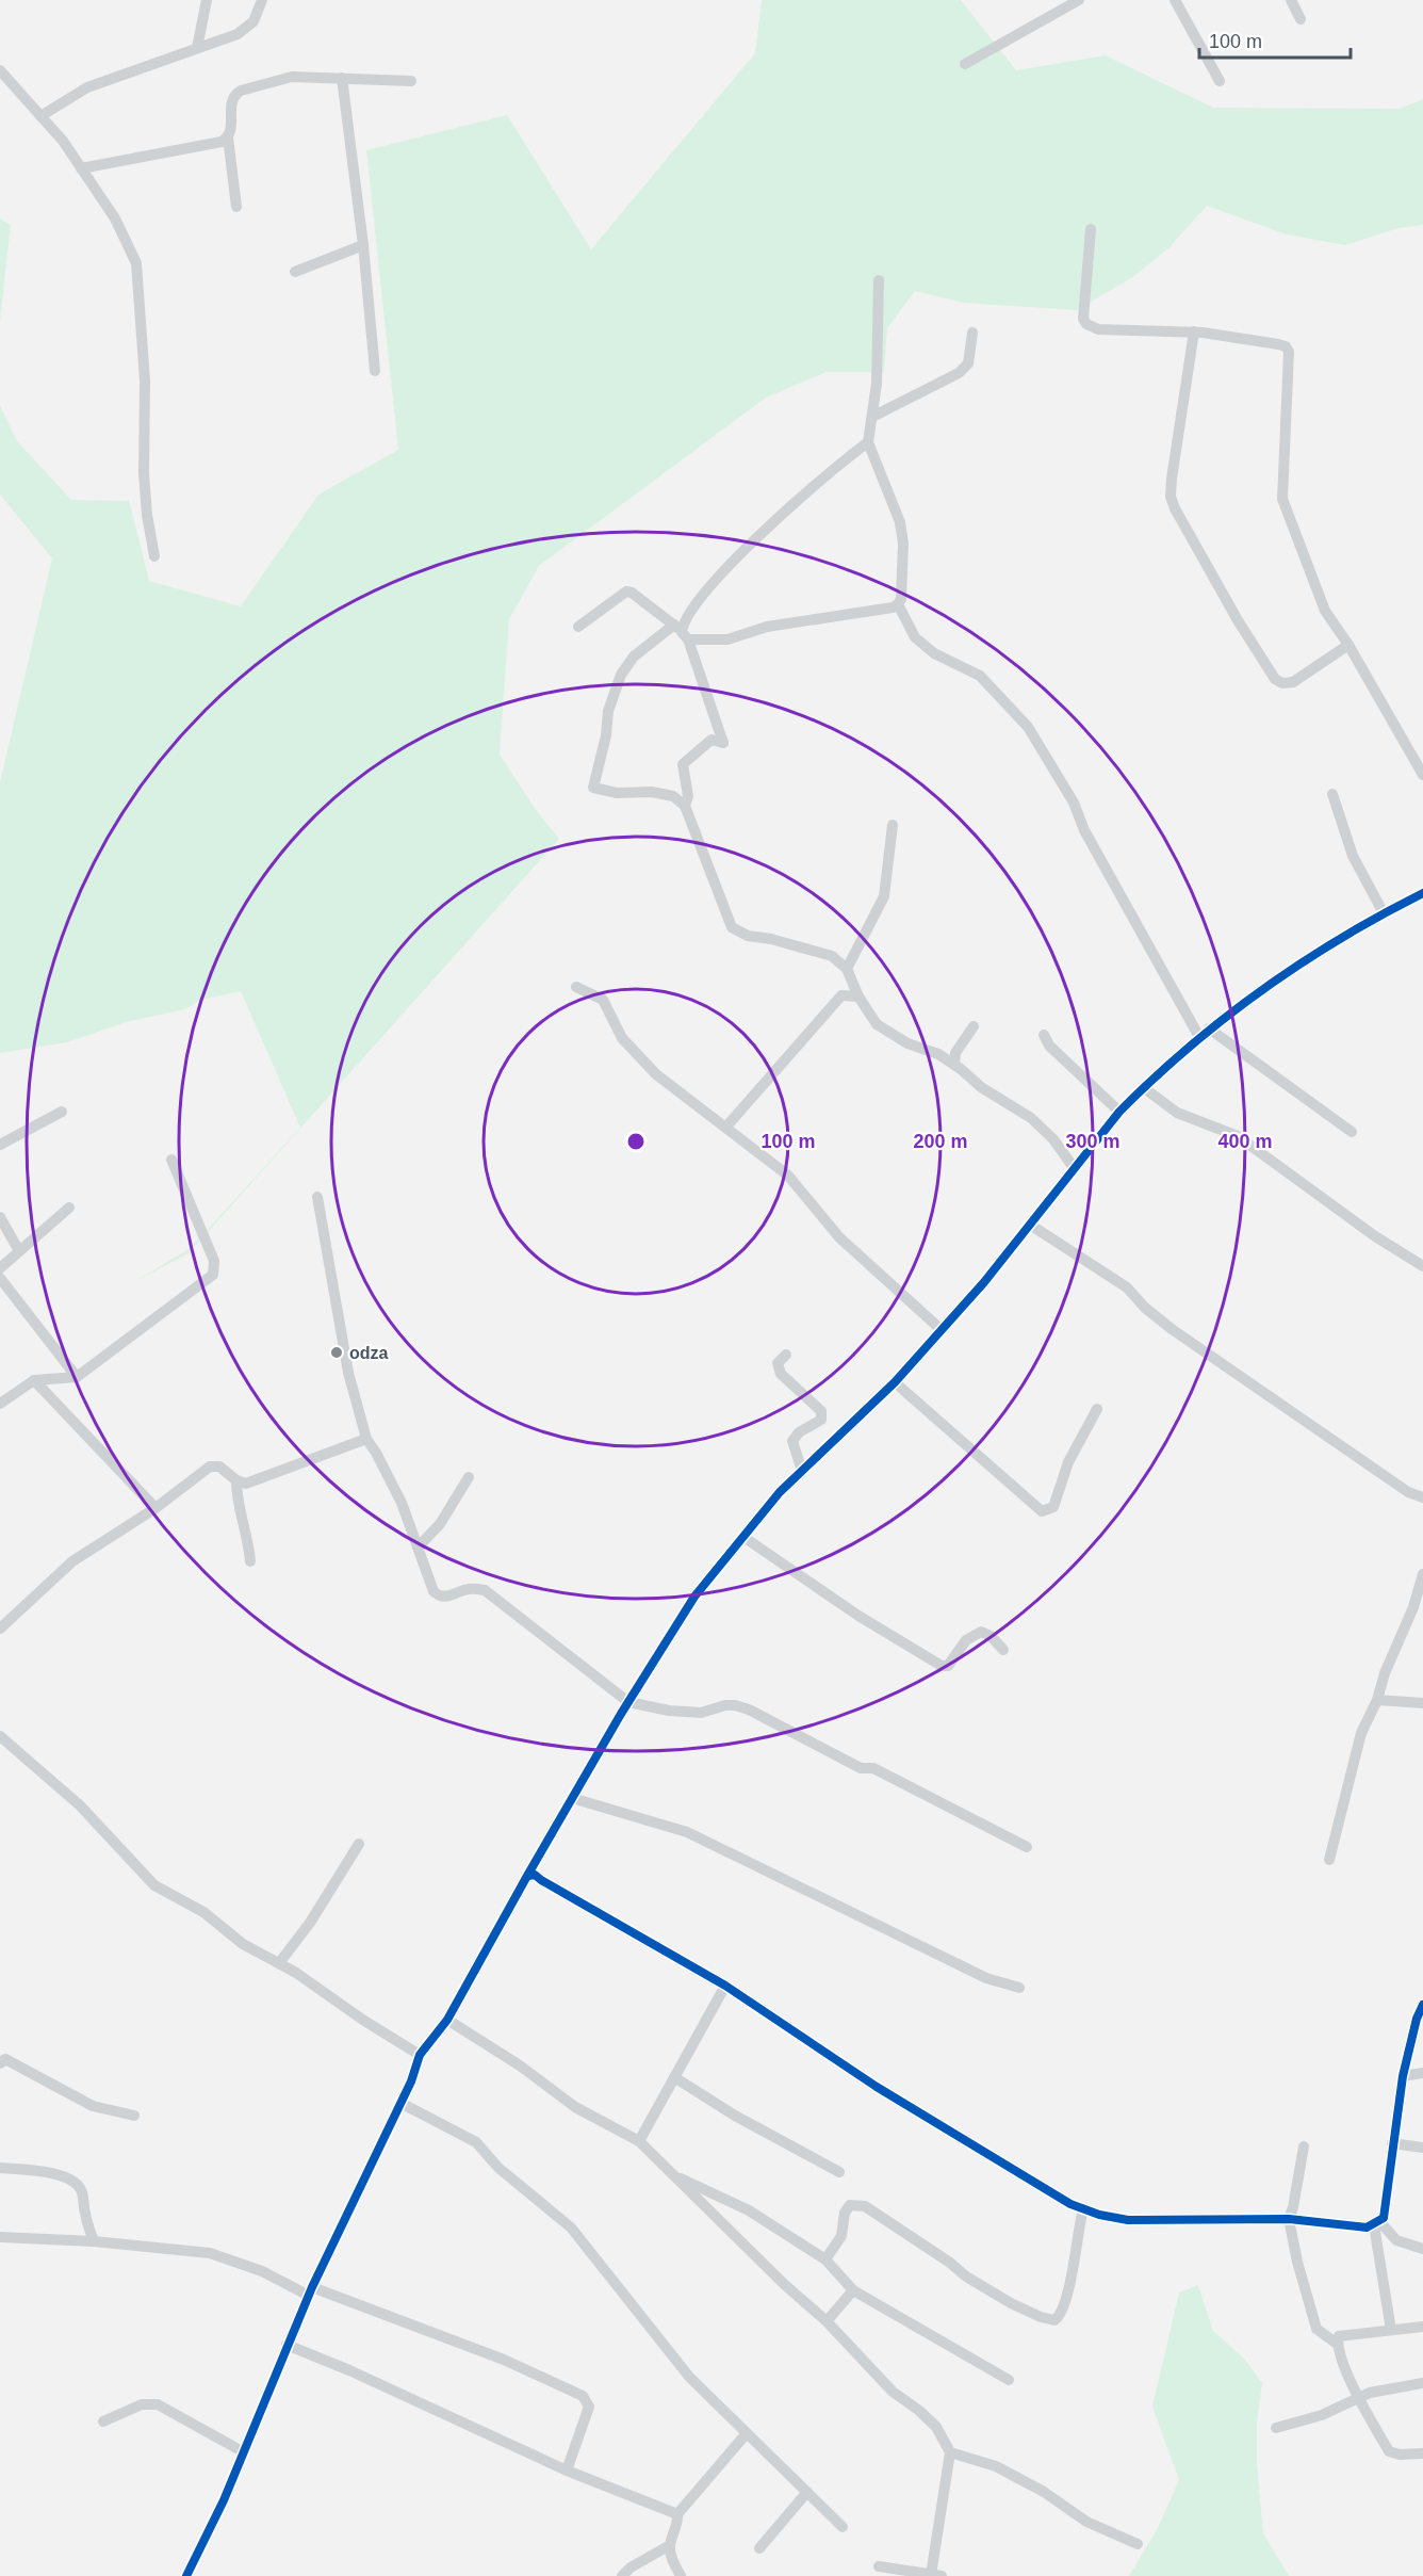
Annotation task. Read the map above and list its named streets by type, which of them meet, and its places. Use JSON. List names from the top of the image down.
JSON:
{
  "places": ["odza"],
  "scale_bar": "100 m",
  "rings": [
    "100 m",
    "200 m",
    "300 m",
    "400 m"
  ]
}
